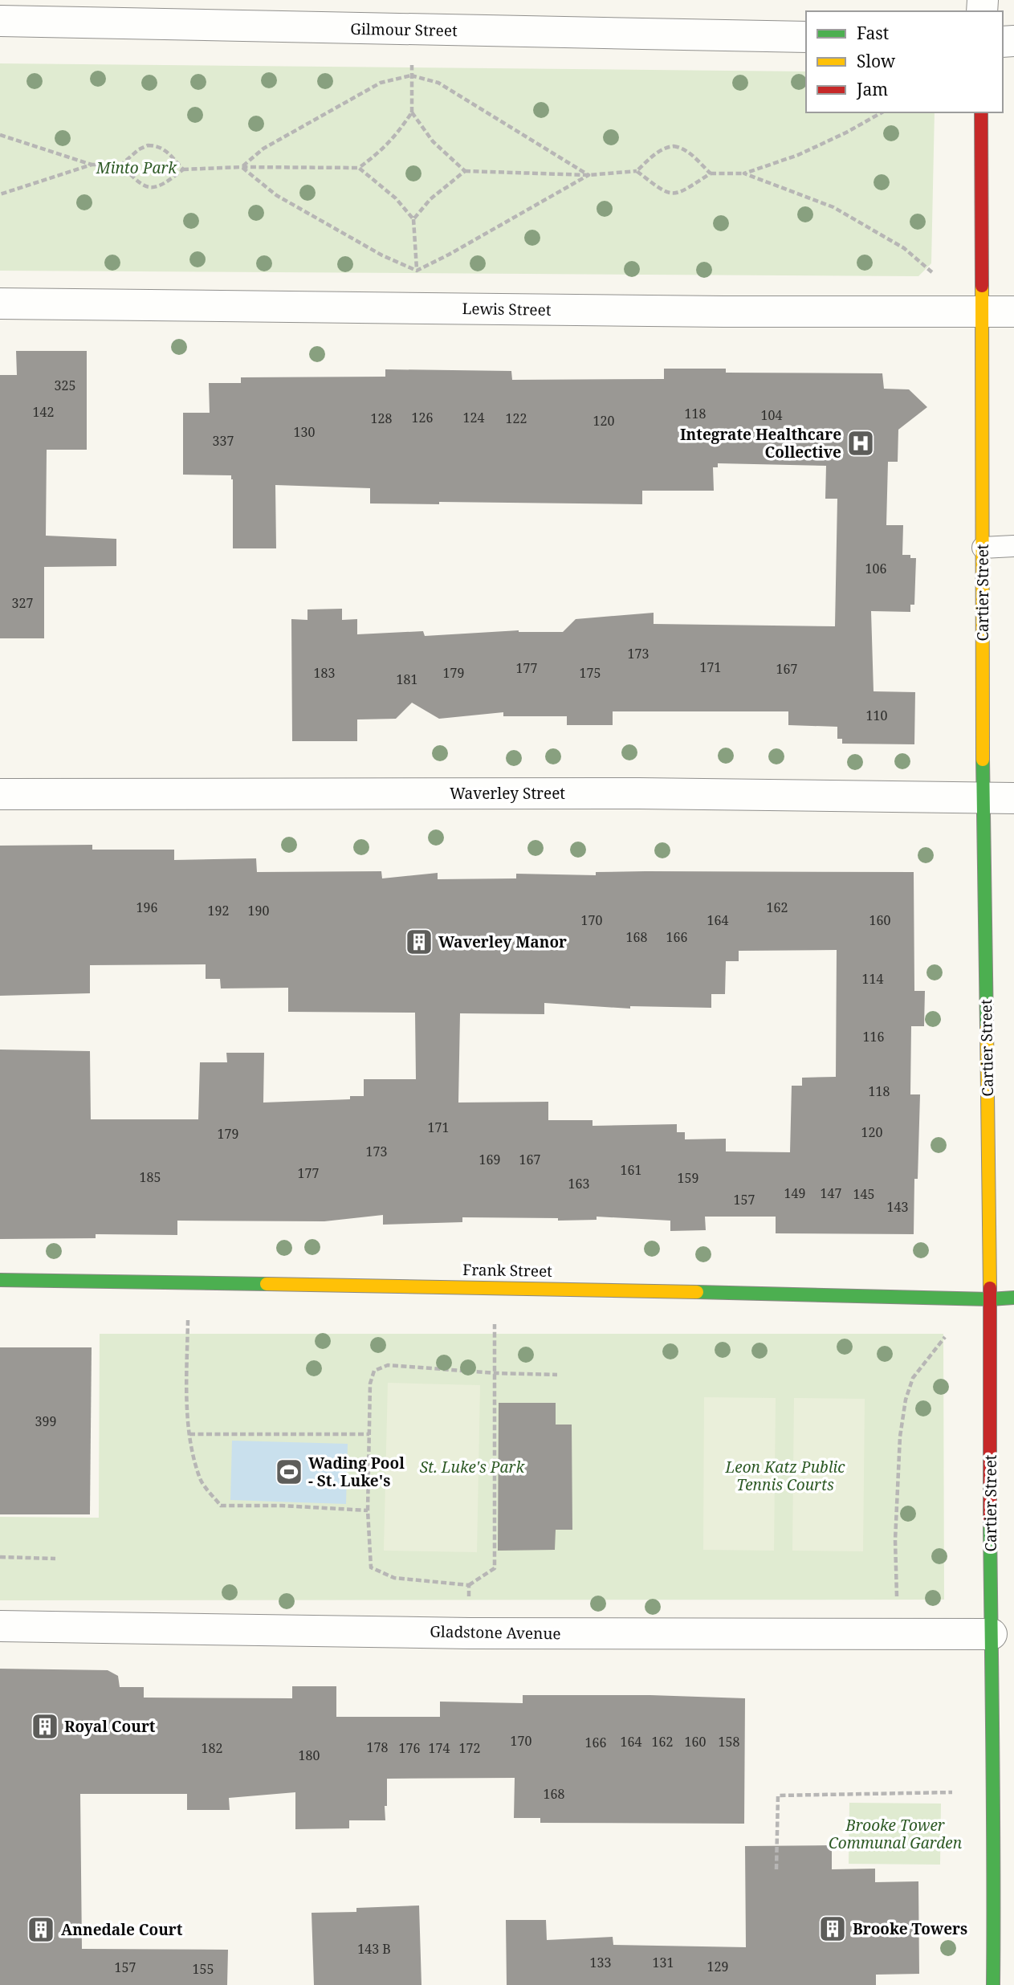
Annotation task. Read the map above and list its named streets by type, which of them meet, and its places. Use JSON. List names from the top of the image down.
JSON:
{
  "streets": {
    "street": [
      "Gilmour Street",
      "Lewis Street",
      "Cartier Street",
      "Waverley Street",
      "Frank Street",
      "Gladstone Avenue"
    ]
  },
  "crossings": [
    ["Lewis Street", "Cartier Street"],
    ["Cartier Street", "Waverley Street"],
    ["Cartier Street", "Frank Street"],
    ["Cartier Street", "Gladstone Avenue"]
  ],
  "parks": [
    "Minto Park",
    "St. Luke's Park",
    "Leon Katz Public Tennis Courts",
    "Brooke Tower Communal Garden"
  ],
  "places": {
    "hospital": ["Integrate Healthcare Collective"],
    "building": [
      "Waverley Manor",
      "Royal Court",
      "Brooke Towers",
      "Annedale Court"
    ],
    "sports": ["Wading Pool - St. Luke's"]
  },
  "house_numbers": [
    "325",
    "142",
    "118",
    "104",
    "126",
    "124",
    "128",
    "122",
    "120",
    "130",
    "337",
    "106",
    "327",
    "173",
    "171",
    "177",
    "167",
    "183",
    "179",
    "175",
    "181",
    "110",
    "196",
    "162",
    "192",
    "190",
    "170",
    "164",
    "160",
    "168",
    "166",
    "114",
    "116",
    "118",
    "171",
    "120",
    "179",
    "173",
    "169",
    "167",
    "161",
    "177",
    "185",
    "159",
    "163",
    "149",
    "147",
    "145",
    "157",
    "143",
    "399",
    "170",
    "164",
    "162",
    "160",
    "158",
    "166",
    "178",
    "182",
    "176",
    "174",
    "172",
    "180",
    "168",
    "143 B",
    "133",
    "131",
    "129",
    "157",
    "155"
  ],
  "legend": ["Fast", "Slow", "Jam"]
}
